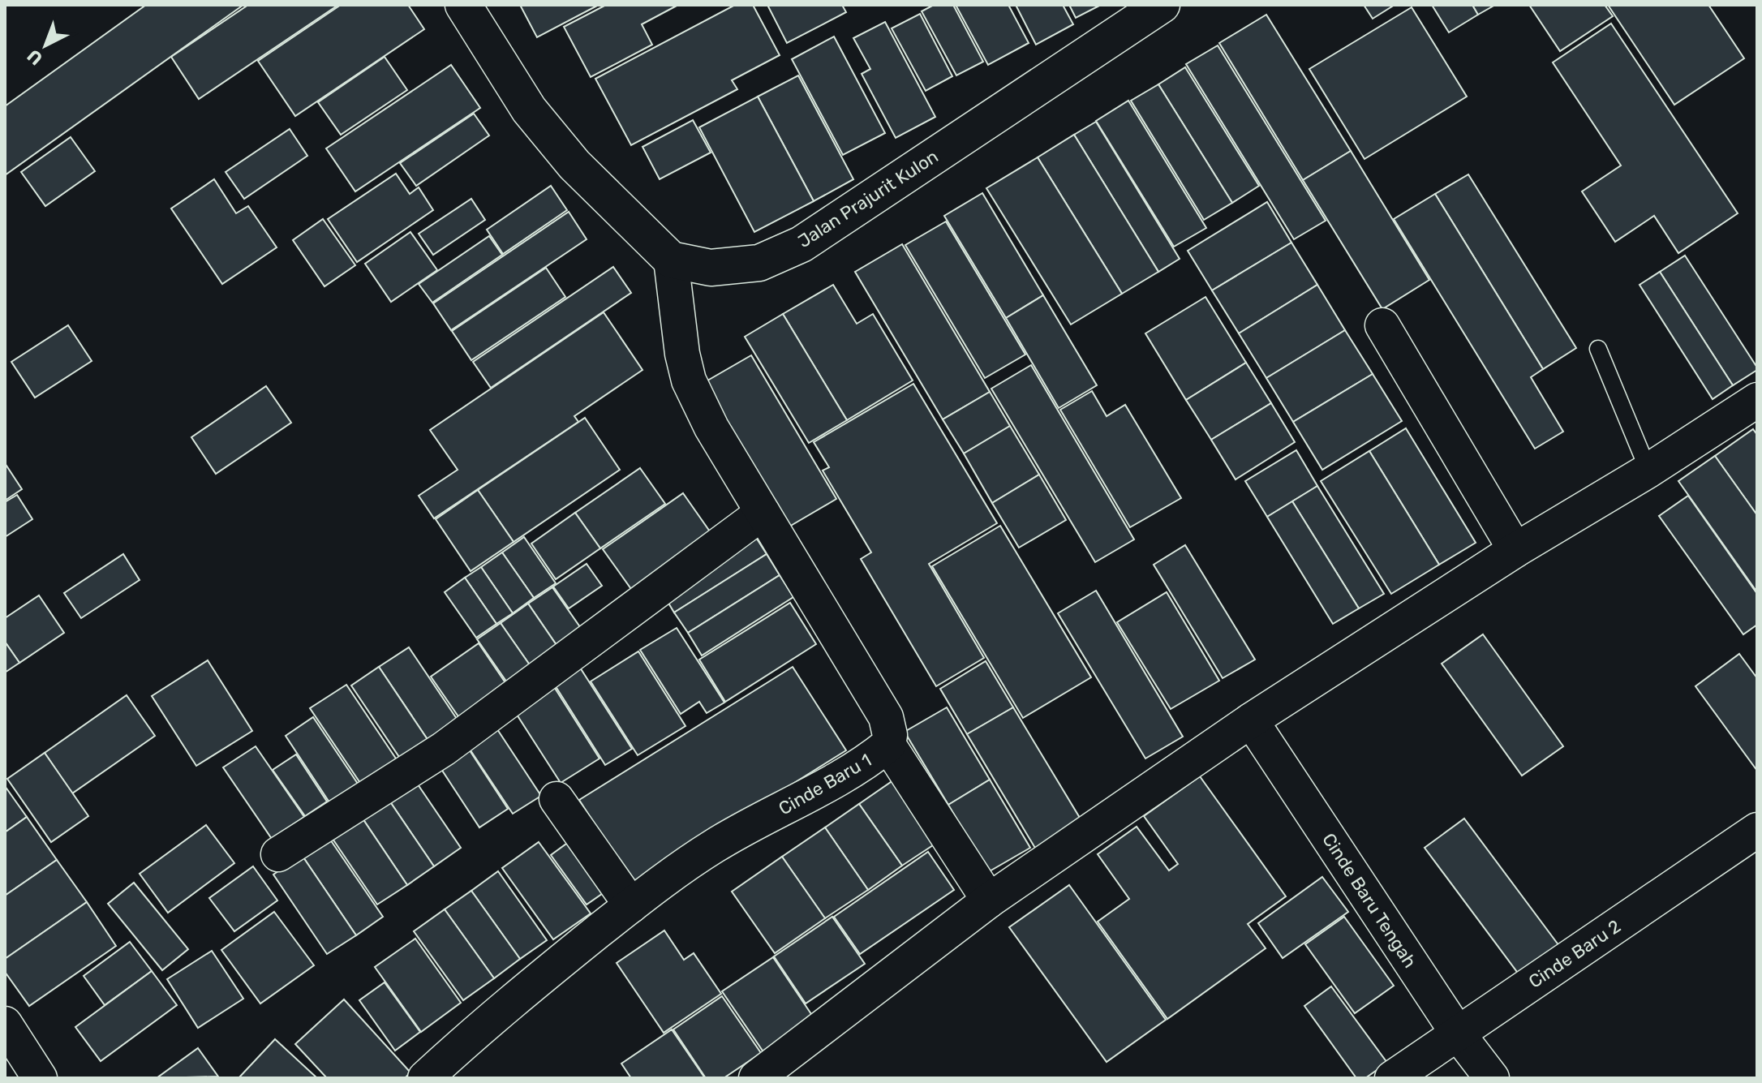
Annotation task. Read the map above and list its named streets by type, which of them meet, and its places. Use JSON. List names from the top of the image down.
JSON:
{
  "streets": {
    "main road": ["Jalan Prajurit Kulon"],
    "street": ["Cinde Baru 1", "Cinde Baru Tengah", "Cinde Baru 2"]
  },
  "crossings": [
    ["Jalan Prajurit Kulon", "Cinde Baru 1"],
    ["Cinde Baru Tengah", "Cinde Baru 2"]
  ],
  "north": "bottom left"
}
